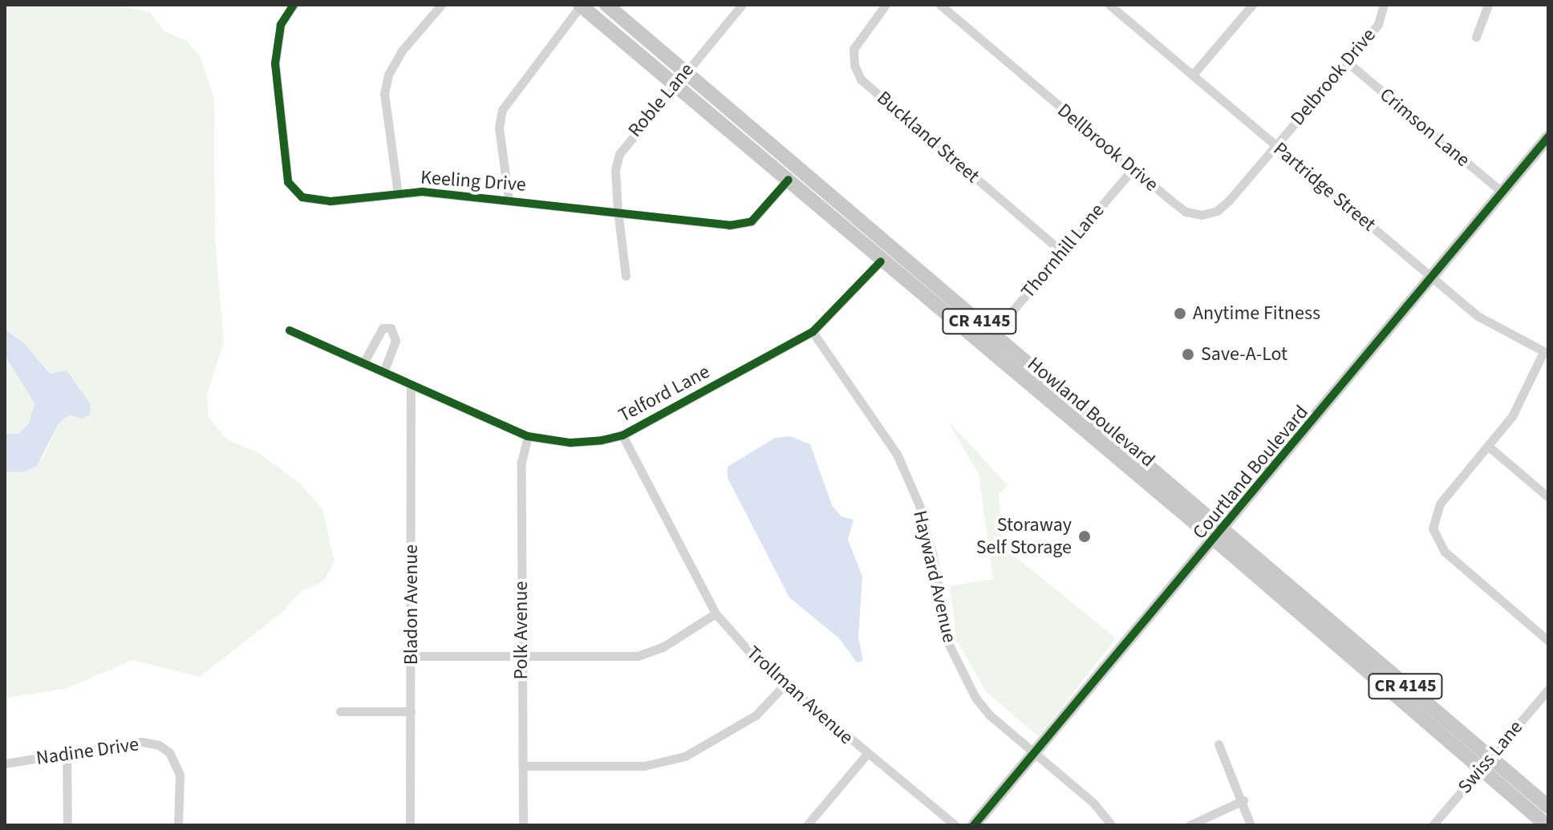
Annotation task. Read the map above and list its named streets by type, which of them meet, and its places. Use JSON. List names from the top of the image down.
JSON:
{
  "streets": {
    "main road": ["CR 4145", "Howland Boulevard"],
    "street": [
      "Delbrook Drive",
      "Roble Lane",
      "Crimson Lane",
      "Buckland Street",
      "Dellbrook Drive",
      "Keeling Drive",
      "Partridge Street",
      "Thornhill Lane",
      "Telford Lane",
      "Courtland Boulevard",
      "Hayward Avenue",
      "Bladon Avenue",
      "Polk Avenue",
      "Trollman Avenue",
      "Nadine Drive",
      "Swiss Lane"
    ]
  },
  "crossings": [
    ["Delbrook Drive", "Crimson Lane"],
    ["Delbrook Drive", "Dellbrook Drive"],
    ["Delbrook Drive", "Partridge Street"],
    ["Roble Lane", "Keeling Drive"],
    ["Roble Lane", "Howland Boulevard"],
    ["Crimson Lane", "Courtland Boulevard"],
    ["Buckland Street", "Thornhill Lane"],
    ["Dellbrook Drive", "Partridge Street"],
    ["Dellbrook Drive", "Thornhill Lane"],
    ["Keeling Drive", "Howland Boulevard"],
    ["Partridge Street", "Courtland Boulevard"],
    ["Thornhill Lane", "Howland Boulevard"],
    ["Telford Lane", "Howland Boulevard"],
    ["Telford Lane", "Hayward Avenue"],
    ["Telford Lane", "Bladon Avenue"],
    ["Telford Lane", "Polk Avenue"],
    ["Telford Lane", "Trollman Avenue"],
    ["Howland Boulevard", "Courtland Boulevard"],
    ["Howland Boulevard", "Swiss Lane"],
    ["Courtland Boulevard", "Hayward Avenue"]
  ],
  "places": ["Anytime Fitness", "Save-A-Lot", "Storaway Self Storage"]
}
